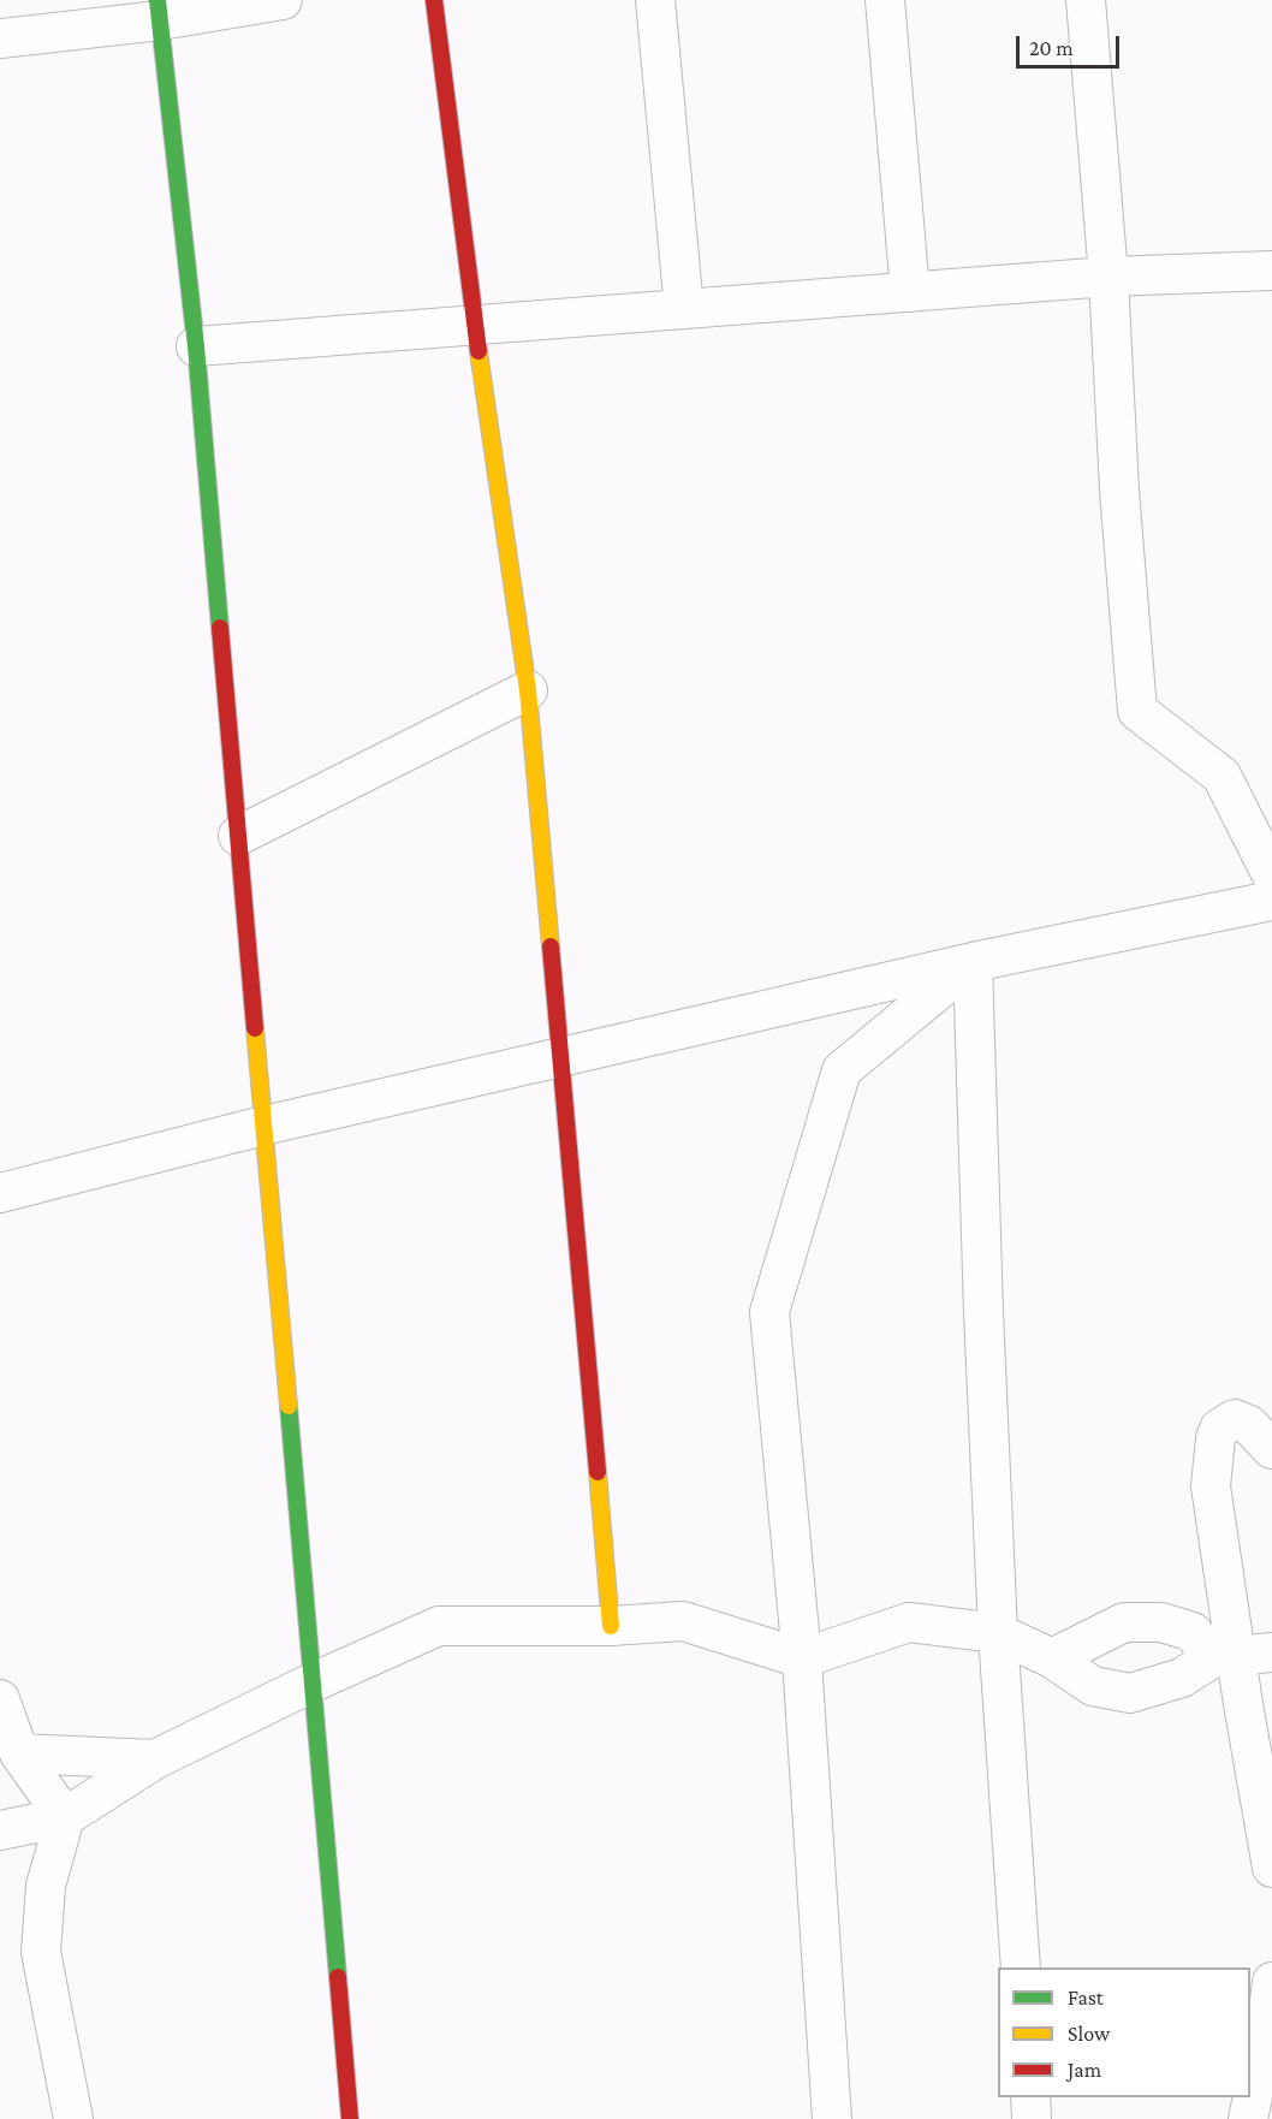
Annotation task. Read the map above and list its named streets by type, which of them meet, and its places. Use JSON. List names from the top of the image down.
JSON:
{
  "legend": ["Fast", "Slow", "Jam"],
  "scale_bar": "20 m"
}
